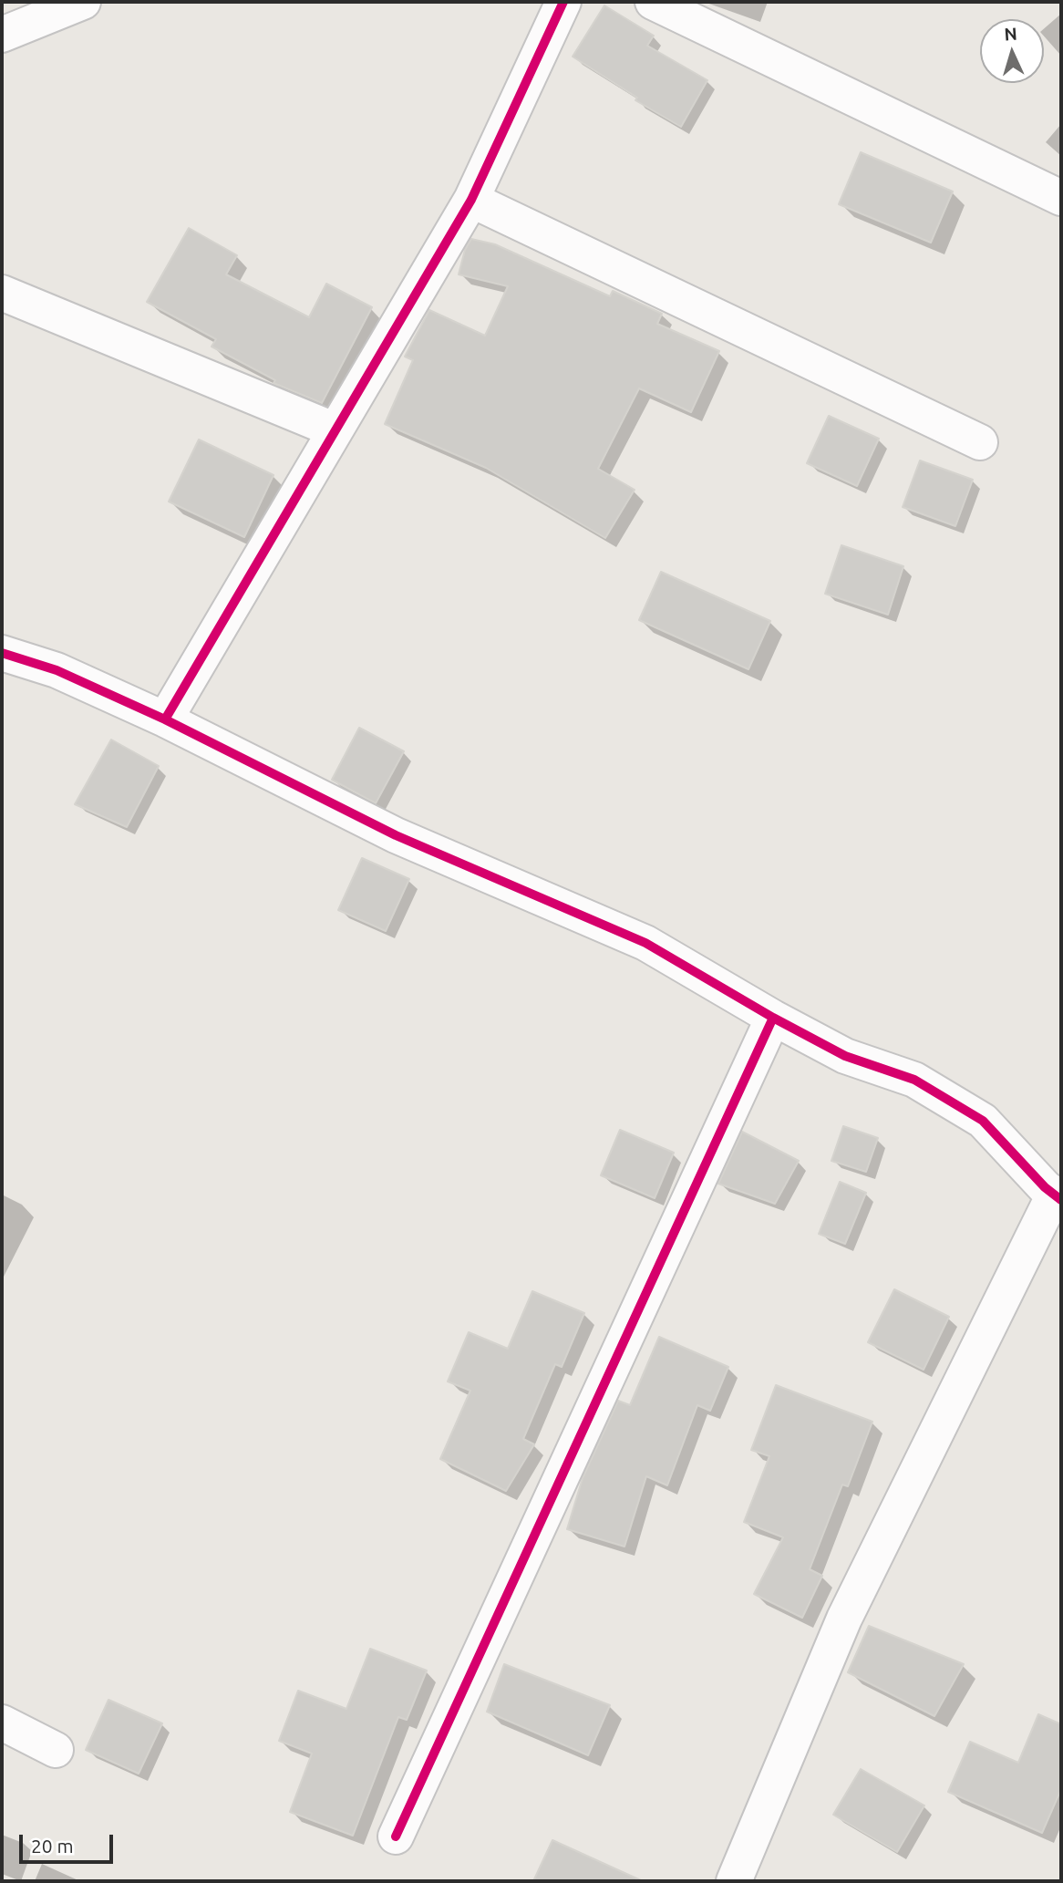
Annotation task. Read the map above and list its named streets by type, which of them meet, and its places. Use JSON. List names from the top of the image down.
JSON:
{
  "scale_bar": "20 m",
  "north": "top"
}
